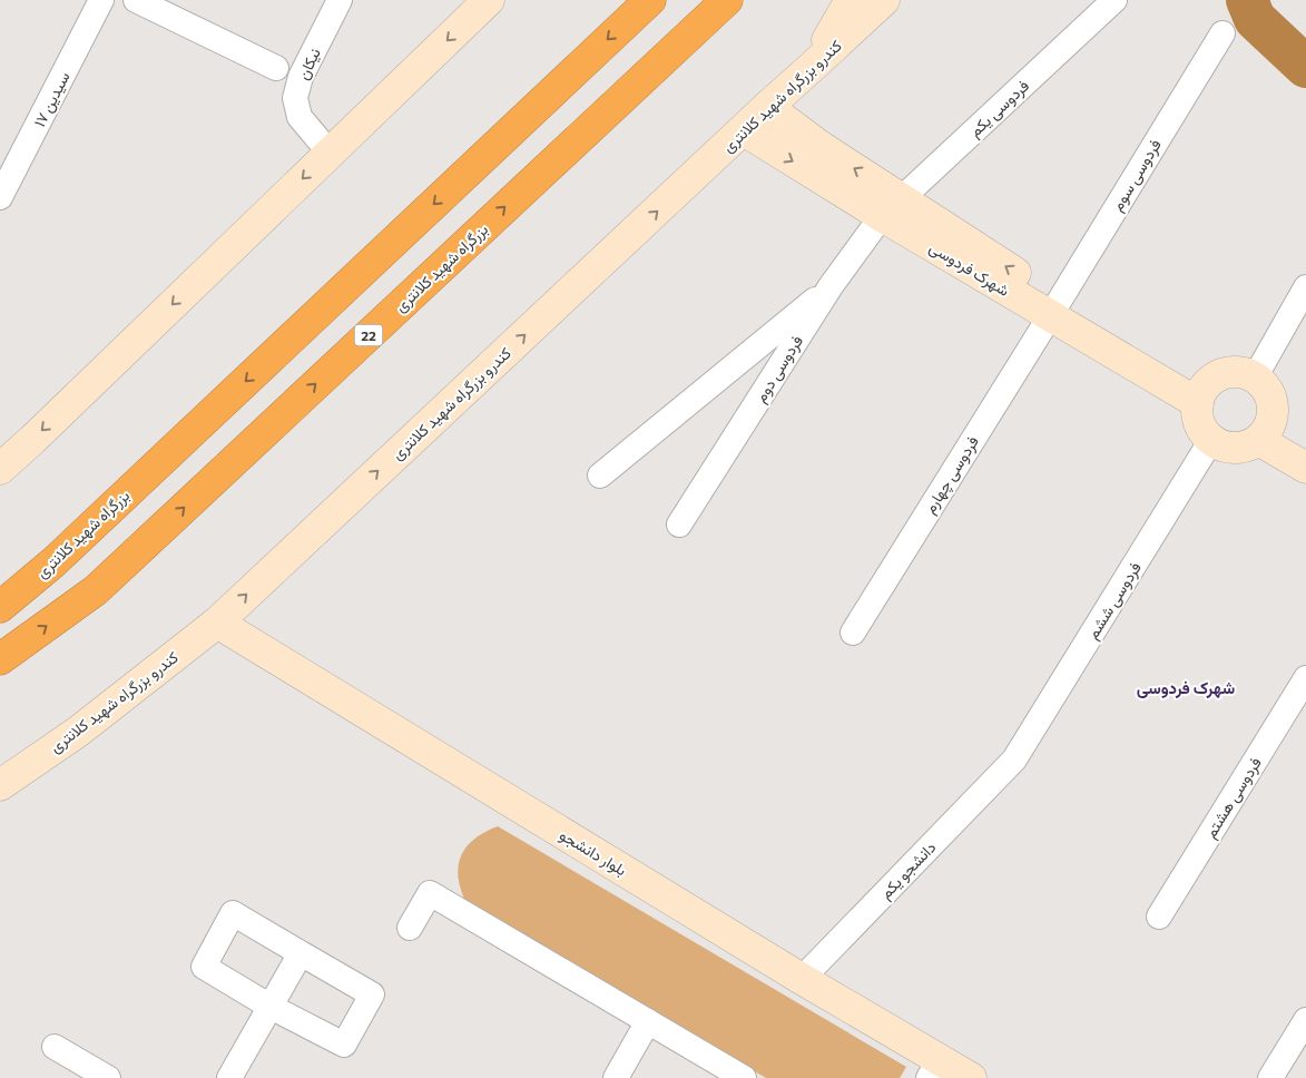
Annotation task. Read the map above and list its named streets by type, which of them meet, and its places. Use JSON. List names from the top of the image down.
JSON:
{
  "streets": {
    "highway": ["بزرگراه شهید کلانتری", "22"],
    "main road": ["کندرو بزرگراه شهید کلانتری", "شهرک فردوسی", "بلوار دانشجو"],
    "street": [
      "نیکان",
      "۱۷ سیدین",
      "فردوسی یکم",
      "فردوسی سوم",
      "فردوسی دوم",
      "فردوسی چهارم",
      "فردوسی ششم",
      "فردوسی هشتم",
      "دانشجو یکم"
    ]
  },
  "crossings": [
    ["کندرو بزرگراه شهید کلانتری", "شهرک فردوسی"],
    ["کندرو بزرگراه شهید کلانتری", "بلوار دانشجو"],
    ["فردوسی یکم", "شهرک فردوسی"],
    ["فردوسی یکم", "فردوسی دوم"],
    ["فردوسی سوم", "شهرک فردوسی"],
    ["فردوسی سوم", "فردوسی چهارم"],
    ["شهرک فردوسی", "فردوسی دوم"],
    ["شهرک فردوسی", "فردوسی چهارم"],
    ["شهرک فردوسی", "فردوسی ششم"],
    ["فردوسی ششم", "دانشجو یکم"],
    ["بلوار دانشجو", "دانشجو یکم"]
  ],
  "districts": ["شهرک فردوسی"]
}
